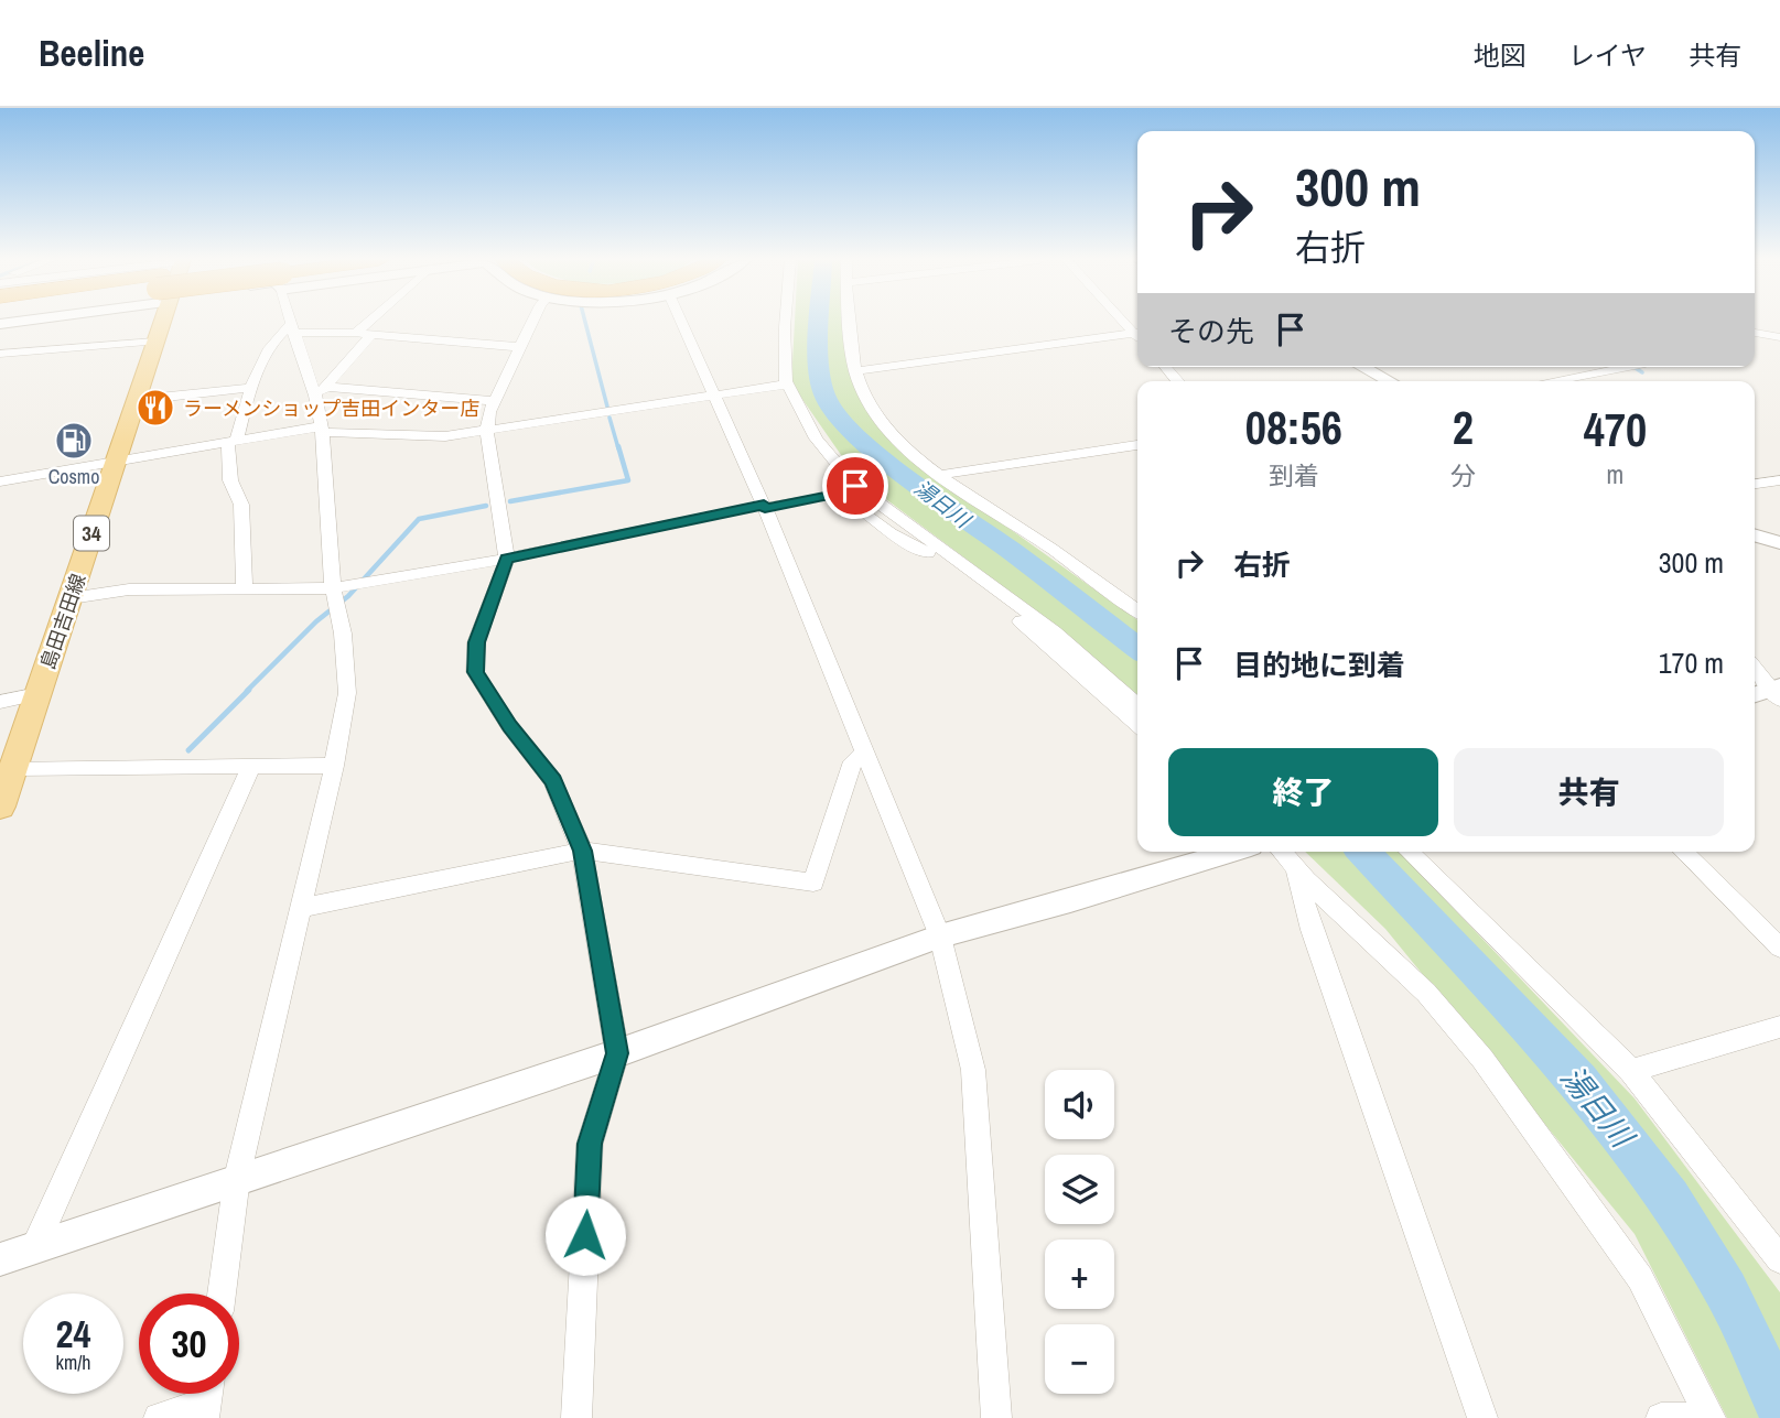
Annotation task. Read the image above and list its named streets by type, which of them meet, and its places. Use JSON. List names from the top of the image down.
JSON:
{
  "streets": {
    "main road": ["34", "島田吉田線"]
  },
  "water": ["湯日川"],
  "places": {
    "restaurant": ["ラーメンショップ吉田インター店"],
    "fuel station": ["Cosmo"]
  },
  "page": {
    "header": "Beeline",
    "nav": ["地図", "レイヤ", "共有"],
    "turn": ["300 m", "右折"],
    "then": "その先",
    "eta": [
      "08:56",
      "到着",
      "2",
      "分",
      "470",
      "m"
    ],
    "list": [
      {
        "name": "右折",
        "value": "300 m"
      },
      {
        "name": "目的地に到着",
        "value": "170 m"
      }
    ],
    "buttons": ["終了", "共有"],
    "map_buttons": ["+", "−"],
    "speed": "24 km/h",
    "limit": "30"
  }
}
